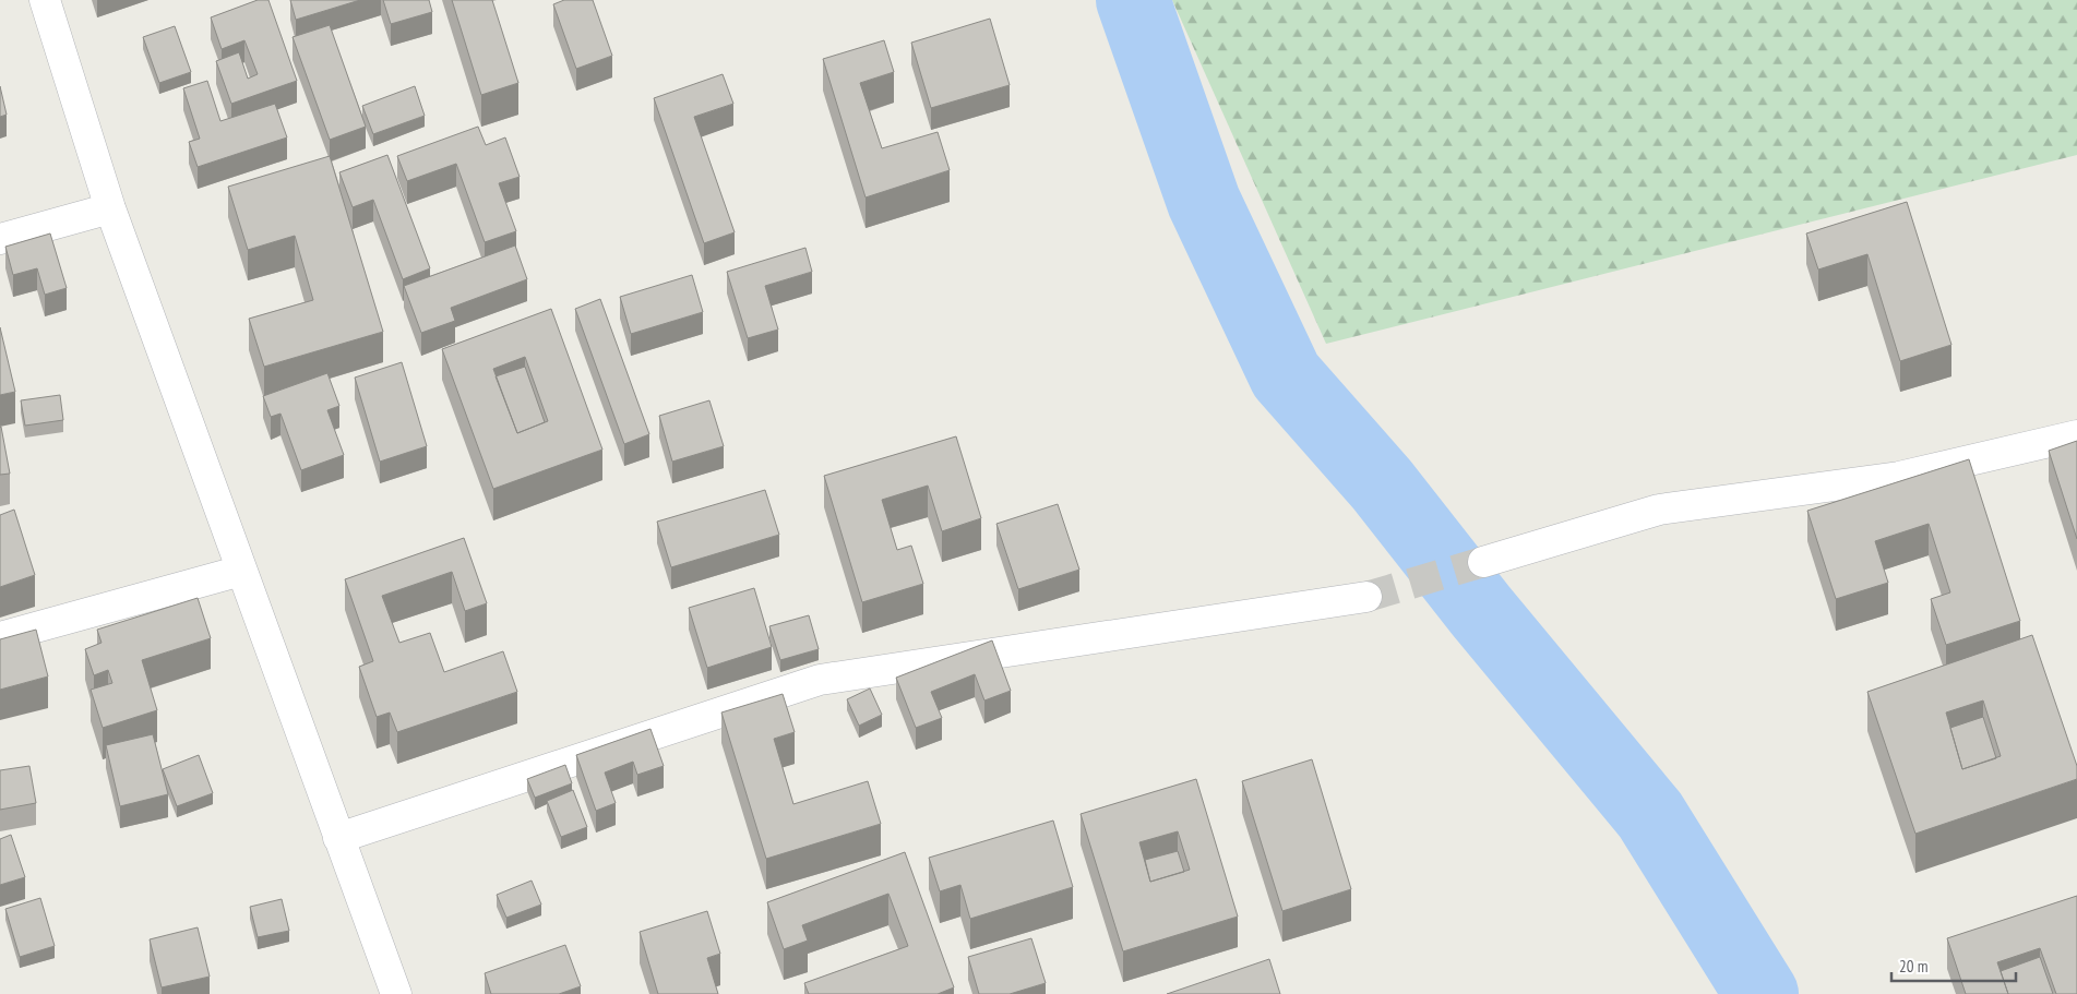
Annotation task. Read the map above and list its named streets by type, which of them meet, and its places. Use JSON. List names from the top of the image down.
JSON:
{
  "scale_bar": "20 m"
}
